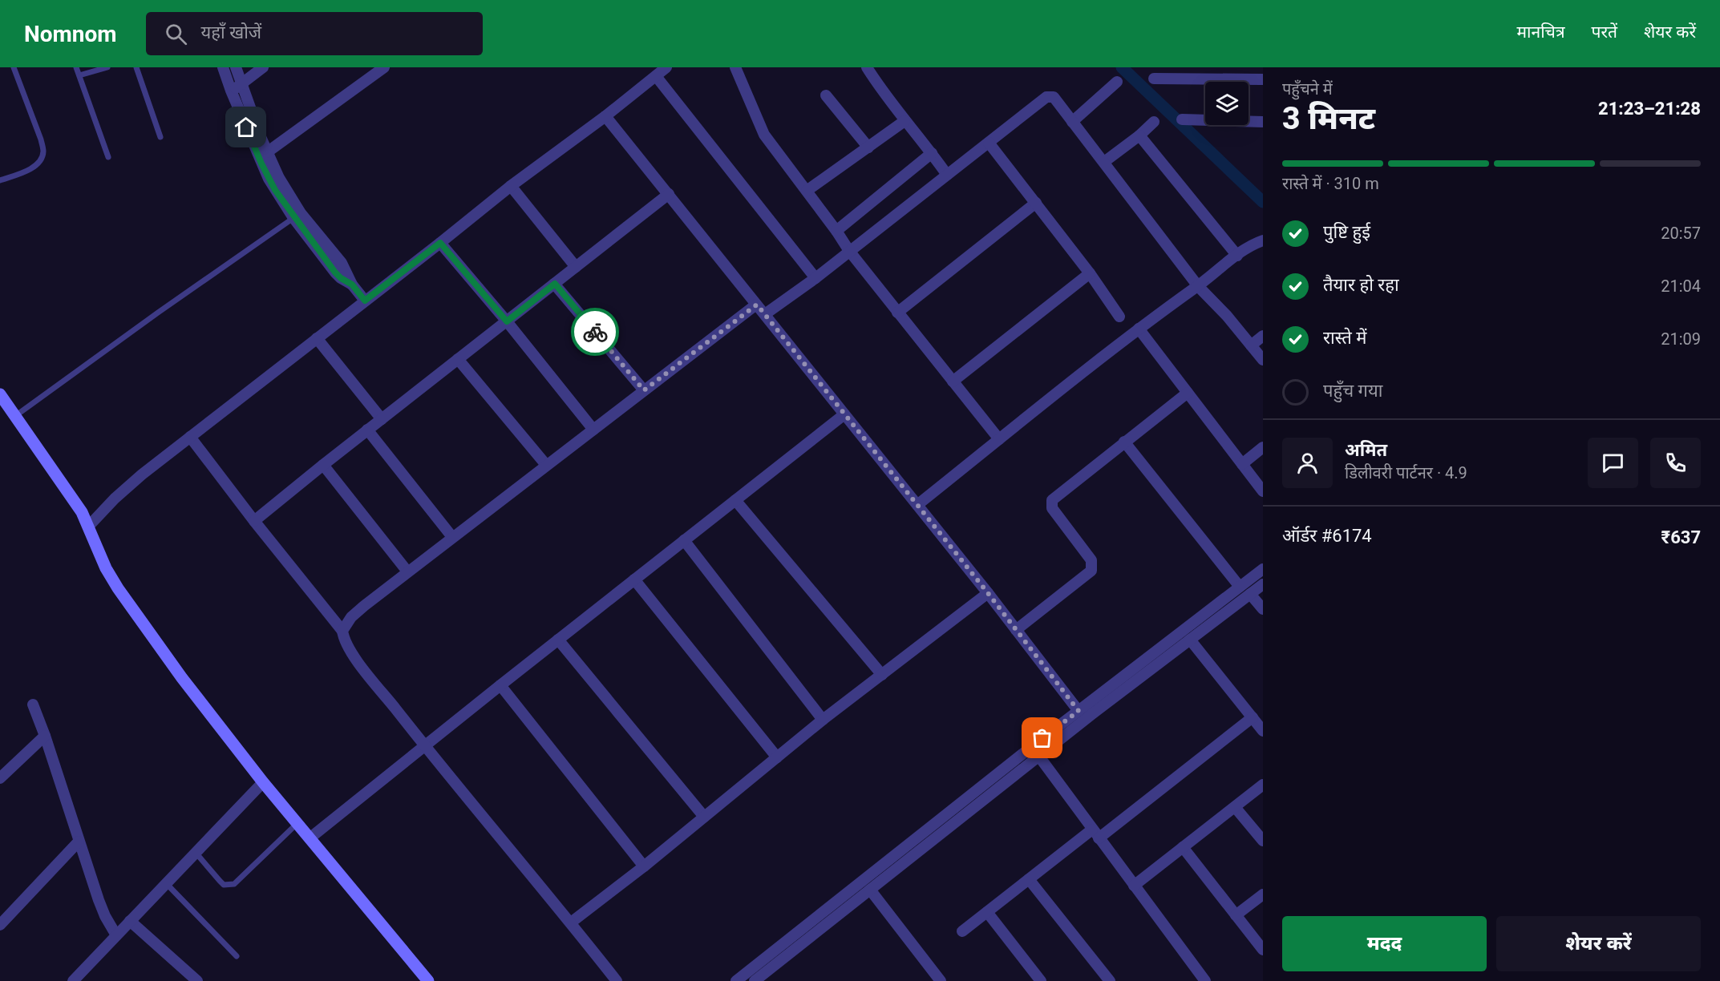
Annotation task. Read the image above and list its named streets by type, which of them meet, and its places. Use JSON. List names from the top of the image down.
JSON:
{
  "page": {
    "header": "Nomnom",
    "search": "यहाँ खोजें",
    "nav": ["मानचित्र", "परतें", "शेयर करें"],
    "heading": ["3 मिनट", "पहुँचने में", "21:23–21:28"],
    "panel": [
      "अमित",
      "डिलीवरी पार्टनर · 4.9",
      "ऑर्डर #6174",
      "₹637"
    ],
    "bar": "रास्ते में · 310 m",
    "list": [
      ["पुष्टि हुई", "20:57"],
      ["तैयार हो रहा", "21:04"],
      ["रास्ते में", "21:09"],
      "पहुँच गया"
    ],
    "buttons": ["मदद", "शेयर करें"]
  }
}
